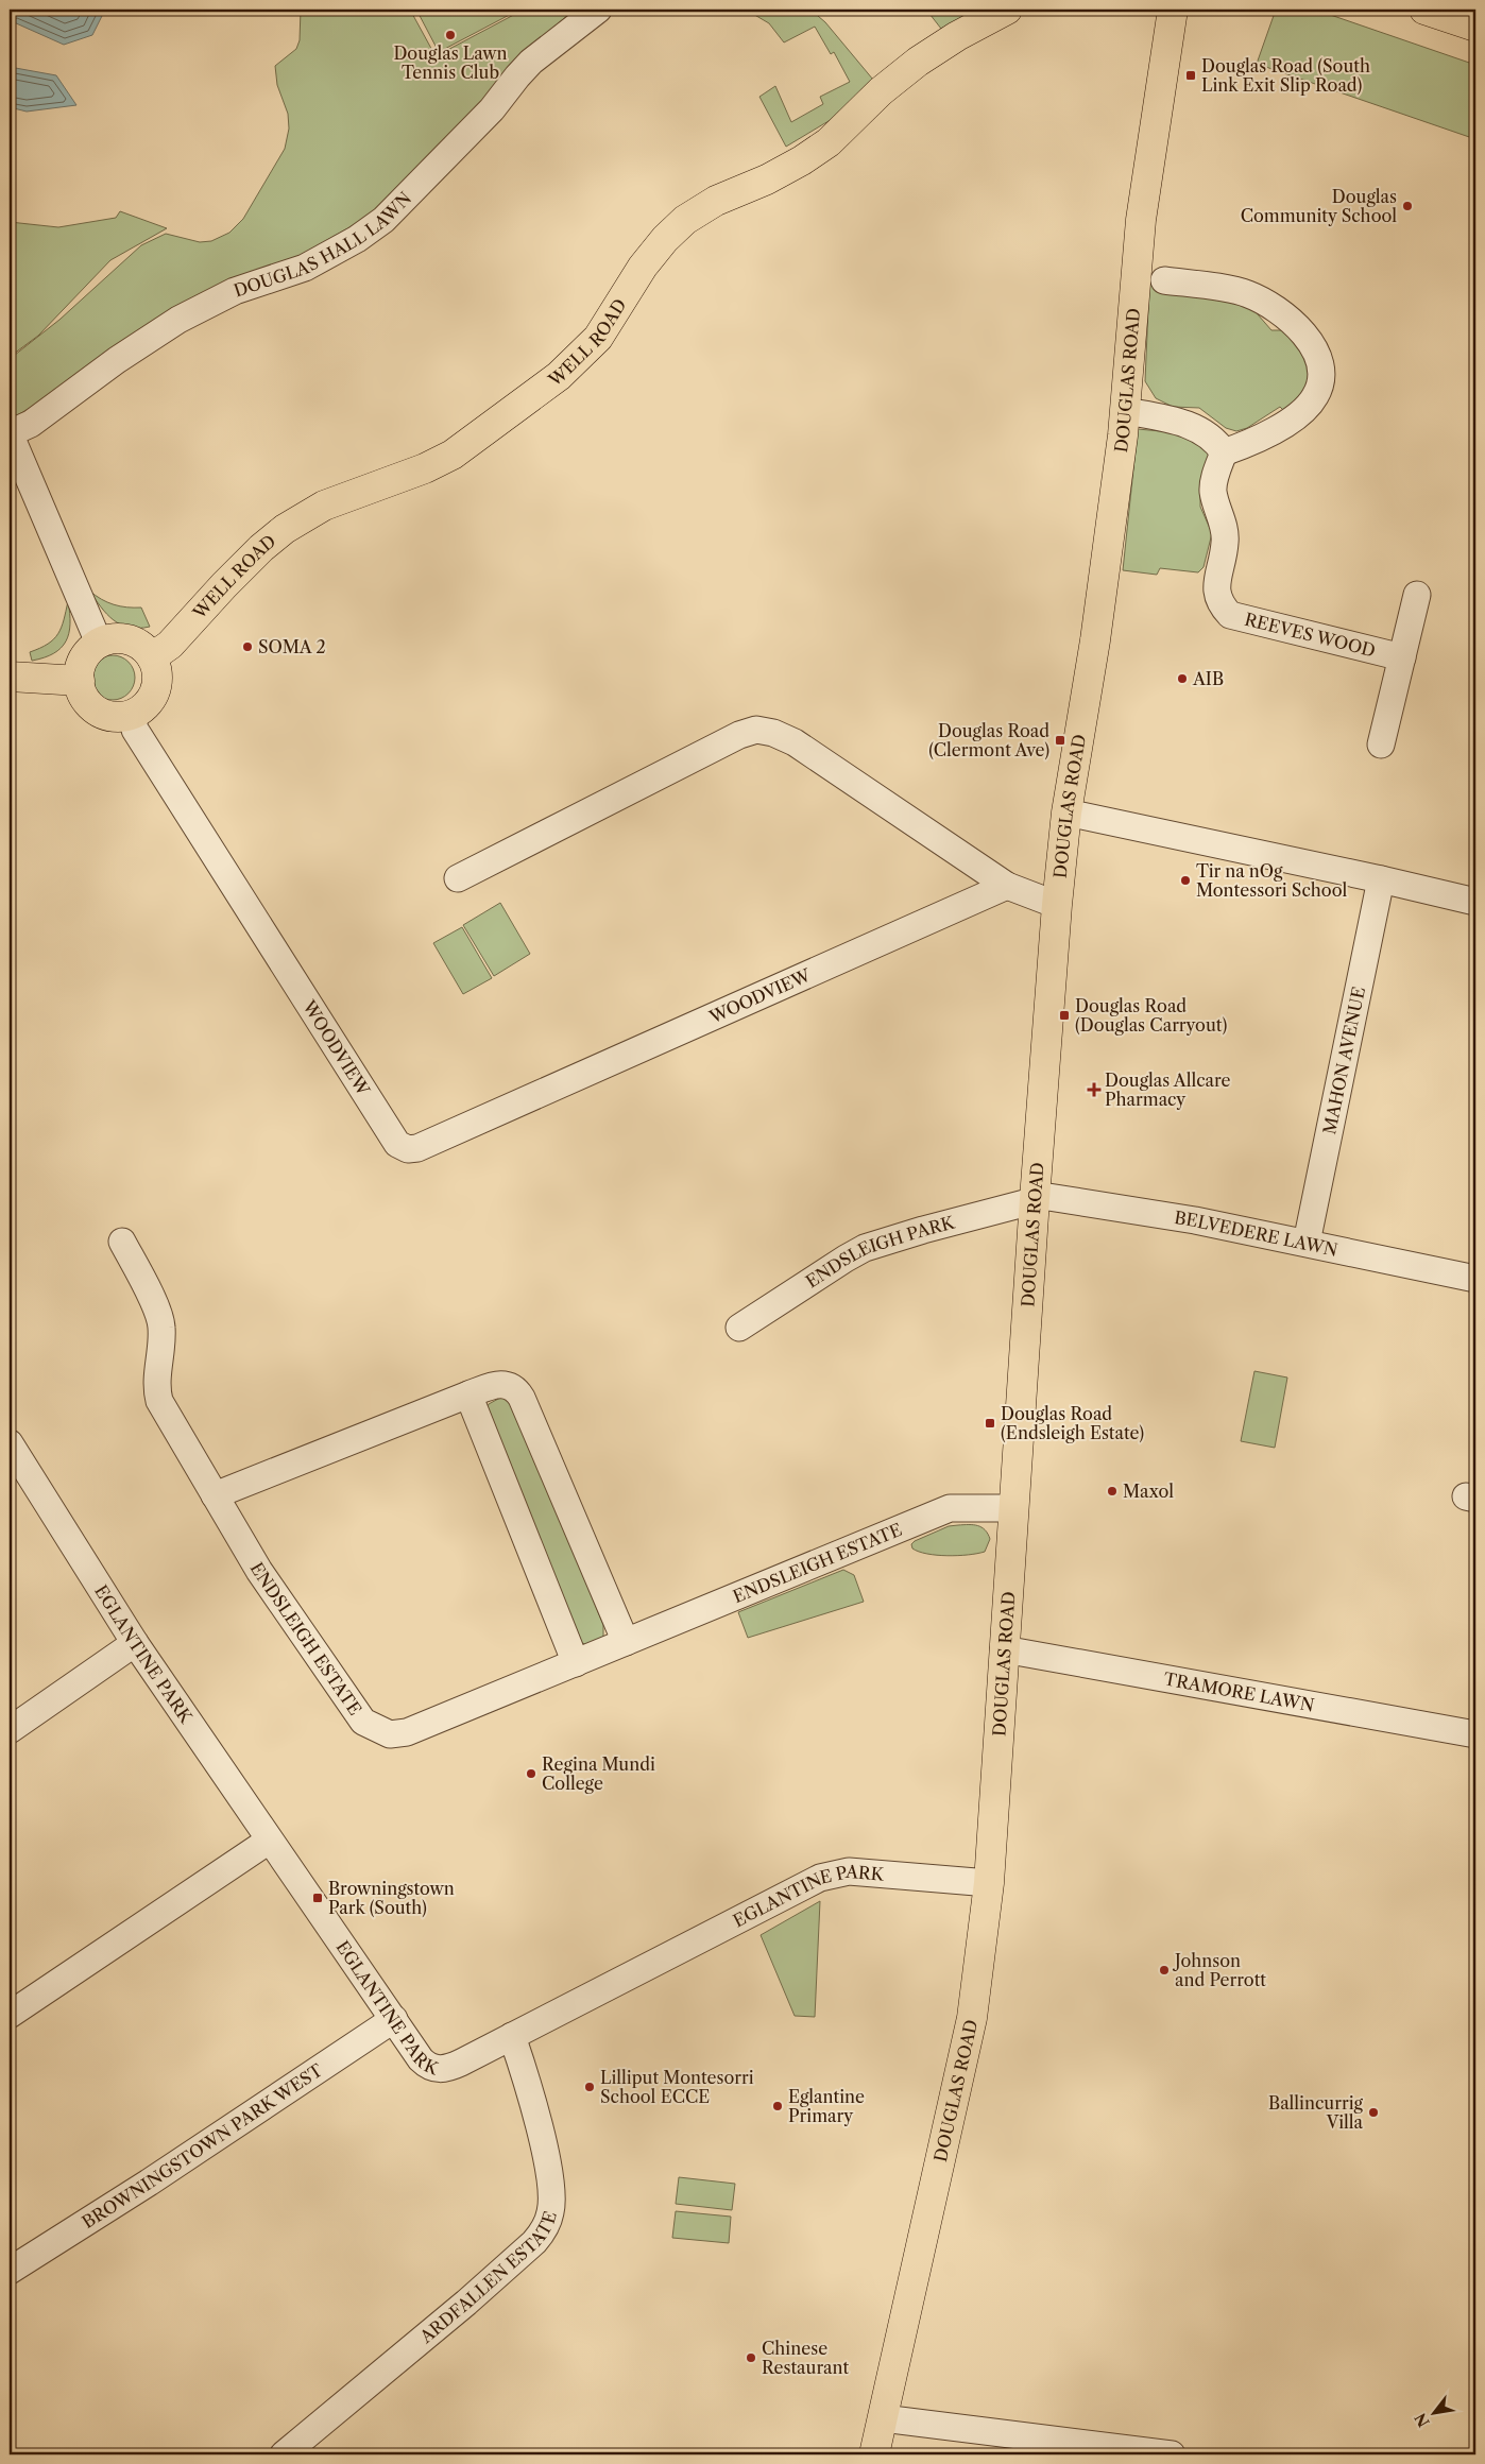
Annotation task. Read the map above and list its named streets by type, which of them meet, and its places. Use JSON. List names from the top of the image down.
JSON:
{
  "streets": {
    "main road": ["WELL ROAD", "DOUGLAS ROAD"],
    "street": [
      "DOUGLAS HALL LAWN",
      "REEVES WOOD",
      "WOODVIEW",
      "MAHON AVENUE",
      "BELVEDERE LAWN",
      "ENDSLEIGH PARK",
      "ENDSLEIGH ESTATE",
      "EGLANTINE PARK",
      "TRAMORE LAWN",
      "BROWNINGSTOWN PARK WEST",
      "ARDFALLEN ESTATE"
    ]
  },
  "crossings": [
    ["DOUGLAS HALL LAWN", "WELL ROAD"],
    ["DOUGLAS HALL LAWN", "WOODVIEW"],
    ["WELL ROAD", "WOODVIEW"],
    ["DOUGLAS ROAD", "BELVEDERE LAWN"],
    ["DOUGLAS ROAD", "ENDSLEIGH PARK"],
    ["DOUGLAS ROAD", "ENDSLEIGH ESTATE"],
    ["DOUGLAS ROAD", "EGLANTINE PARK"],
    ["DOUGLAS ROAD", "TRAMORE LAWN"],
    ["MAHON AVENUE", "BELVEDERE LAWN"],
    ["BELVEDERE LAWN", "ENDSLEIGH PARK"],
    ["EGLANTINE PARK", "BROWNINGSTOWN PARK WEST"],
    ["EGLANTINE PARK", "ARDFALLEN ESTATE"]
  ],
  "places": {
    "other": [
      "Douglas Lawn Tennis Club",
      "Douglas Community School",
      "SOMA 2",
      "AIB",
      "Tir na nOg Montessori School",
      "Maxol",
      "Regina Mundi College",
      "Johnson and Perrott",
      "Lilliput Montesorri School ECCE",
      "Eglantine Primary",
      "Ballincurrig Villa",
      "Chinese Restaurant"
    ],
    "transit": [
      "Douglas Road (South Link Exit Slip Road)",
      "Douglas Road (Clermont Ave)",
      "Douglas Road (Douglas Carryout)",
      "Douglas Road (Endsleigh Estate)",
      "Browningstown Park (South)"
    ],
    "health": ["Douglas Allcare Pharmacy"]
  },
  "north": "bottom left"
}
